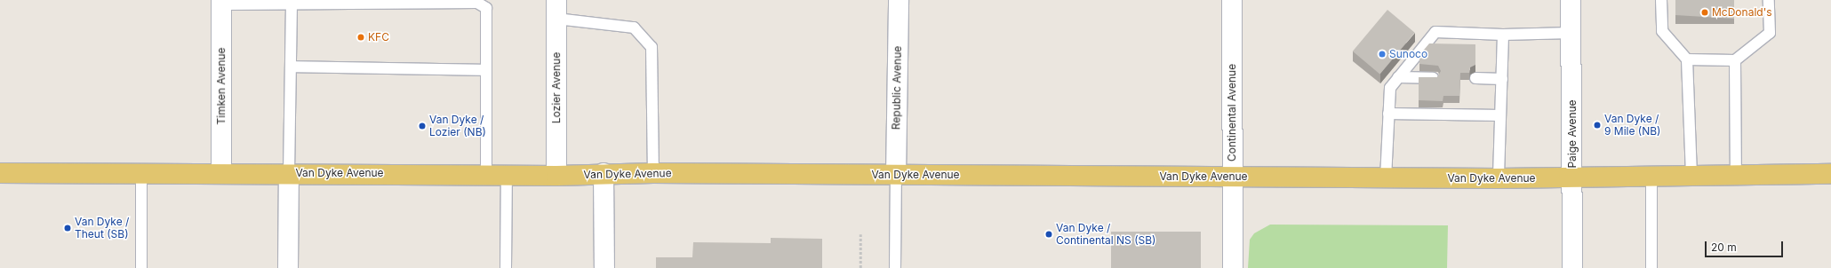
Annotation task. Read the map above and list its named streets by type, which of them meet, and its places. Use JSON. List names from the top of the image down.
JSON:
{
  "streets": {
    "main road": ["Van Dyke Avenue"],
    "street": [
      "Timken Avenue",
      "Lozier Avenue",
      "Republic Avenue",
      "Continental Avenue",
      "Paige Avenue"
    ]
  },
  "crossings": [
    ["Timken Avenue", "Van Dyke Avenue"],
    ["Lozier Avenue", "Van Dyke Avenue"],
    ["Republic Avenue", "Van Dyke Avenue"],
    ["Continental Avenue", "Van Dyke Avenue"],
    ["Paige Avenue", "Van Dyke Avenue"]
  ],
  "places": [
    "McDonald's",
    "KFC",
    "Sunoco",
    "Van Dyke / 9 Mile (NB)",
    "Van Dyke / Lozier (NB)",
    "Van Dyke / Theut (SB)",
    "Van Dyke / Continental NS (SB)"
  ],
  "scale_bar": "20 m"
}
